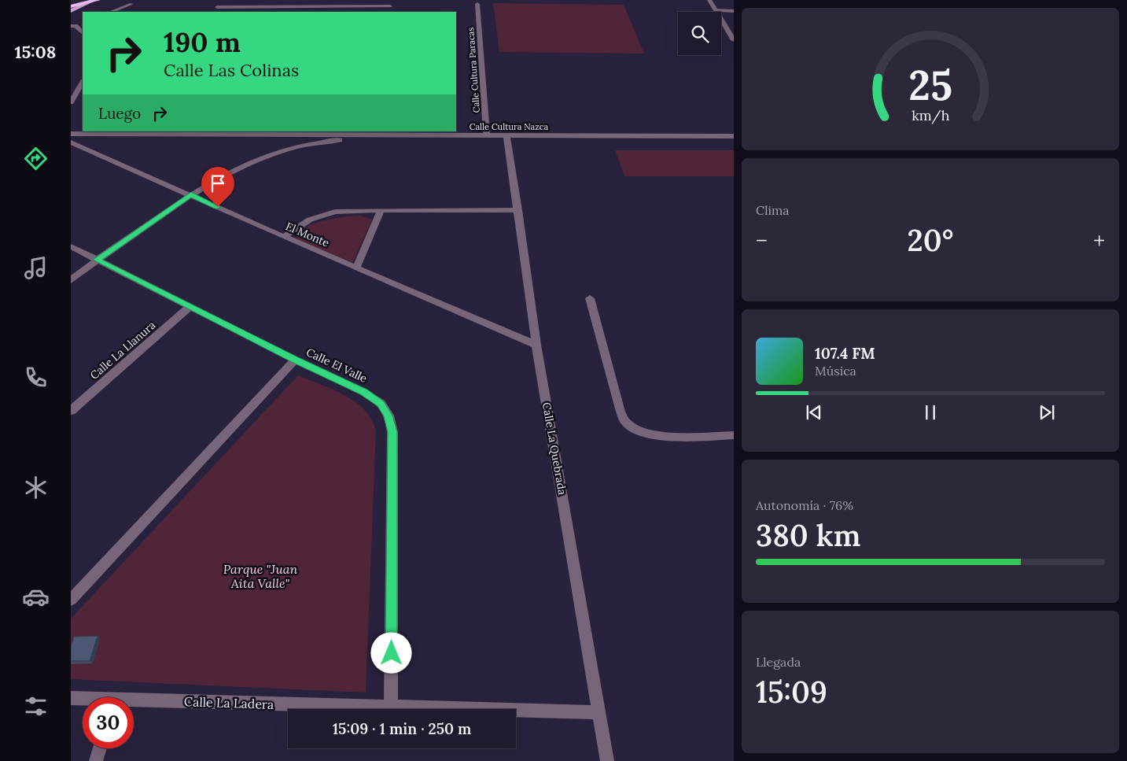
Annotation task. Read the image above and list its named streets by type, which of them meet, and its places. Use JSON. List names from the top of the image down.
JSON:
{
  "streets": {
    "street": [
      "Calle Cultura Paracas",
      "Calle Cultura Nazca",
      "El Monte",
      "Calle La Llanura",
      "Calle El Valle",
      "Calle La Quebrada",
      "Calle La Ladera"
    ]
  },
  "crossings": [
    ["Calle Cultura Paracas", "Calle Cultura Nazca"],
    ["Calle Cultura Nazca", "Calle La Quebrada"],
    ["El Monte", "Calle La Quebrada"],
    ["Calle La Llanura", "Calle El Valle"],
    ["Calle El Valle", "Calle La Ladera"],
    ["Calle La Quebrada", "Calle La Ladera"]
  ],
  "parks": ["Parque \"Juan Aita Valle\""],
  "page": {
    "tabs": "15:08",
    "turn": ["190 m", "Calle Las Colinas"],
    "then": "Luego",
    "tile": [
      "Clima",
      ["Autonomía · 76%", "380 km"],
      ["Llegada", "15:09"]
    ],
    "heat": ["−", "20°", "+"],
    "song": ["107.4 FM", "Música"],
    "limit": "30",
    "trip": "15:09 · 1 min · 250 m",
    "gauge": ["25", "km/h"]
  }
}
